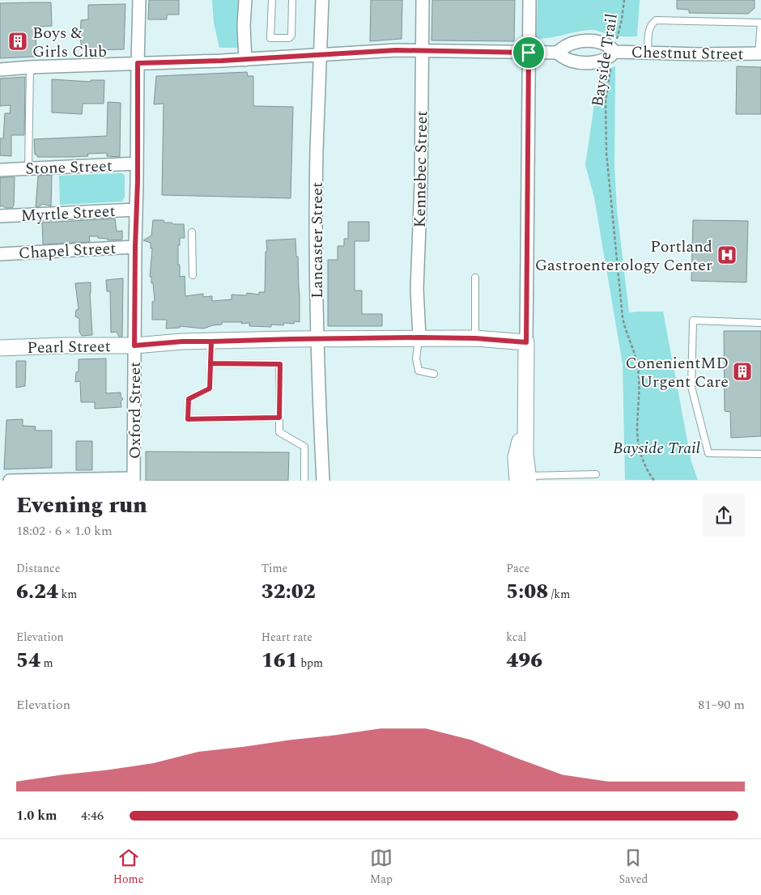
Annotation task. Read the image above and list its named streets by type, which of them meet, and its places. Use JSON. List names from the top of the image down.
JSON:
{
  "streets": {
    "street": [
      "Chestnut Street",
      "Stone Street",
      "Kennebec Street",
      "Myrtle Street",
      "Lancaster Street",
      "Chapel Street",
      "Pearl Street",
      "Oxford Street"
    ],
    "path": ["Bayside Trail"]
  },
  "crossings": [
    ["Chestnut Street", "Bayside Trail"],
    ["Chestnut Street", "Kennebec Street"],
    ["Chestnut Street", "Lancaster Street"],
    ["Chestnut Street", "Oxford Street"],
    ["Stone Street", "Oxford Street"],
    ["Kennebec Street", "Pearl Street"],
    ["Myrtle Street", "Oxford Street"],
    ["Lancaster Street", "Pearl Street"],
    ["Chapel Street", "Oxford Street"],
    ["Pearl Street", "Oxford Street"]
  ],
  "parks": ["Bayside Trail"],
  "places": {
    "building": ["Boys & Girls Club", "ConenientMD Urgent Care"],
    "hospital": ["Portland Gastroenterology Center"]
  },
  "page": {
    "heading": ["Evening run", "18:02 · 6 × 1.0 km"],
    "stats": [
      ["Distance", "6.24 km"],
      ["Time", "32:02"],
      ["Pace", "5:08 /km"],
      ["Elevation", "54 m"],
      ["Heart rate", "161 bpm"],
      ["kcal", "496"]
    ],
    "chart": ["Elevation", "81–90 m"],
    "list": [
      {
        "name": "1.0 km",
        "note": "4:46"
      }
    ],
    "tabs": ["Home", "Map", "Saved"]
  }
}
